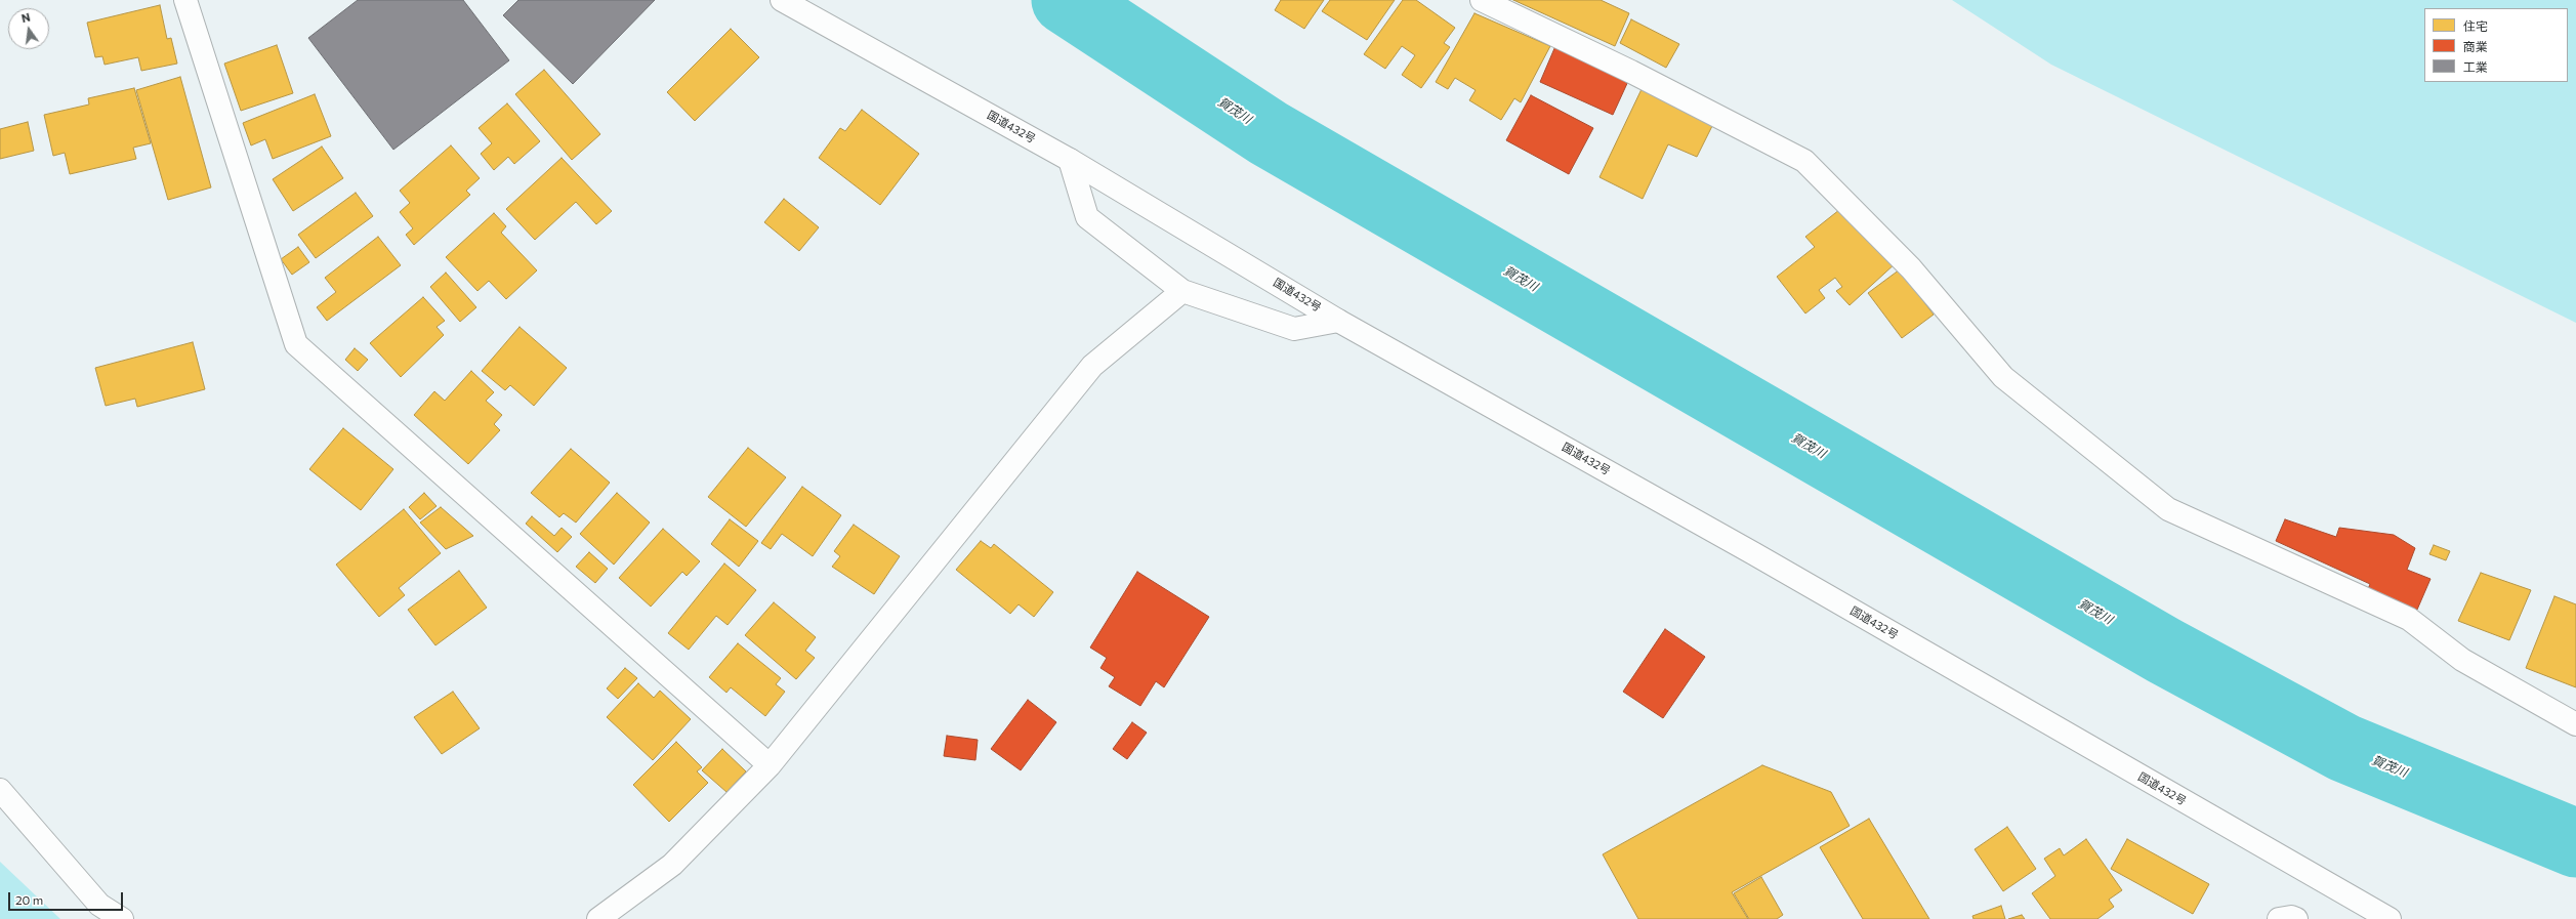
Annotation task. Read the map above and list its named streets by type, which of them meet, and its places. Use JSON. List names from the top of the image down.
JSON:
{
  "streets": {
    "main road": ["国道432号"]
  },
  "water": ["賀茂川"],
  "legend": ["住宅", "商業", "工業"],
  "scale_bar": "20 m",
  "north": "top"
}
